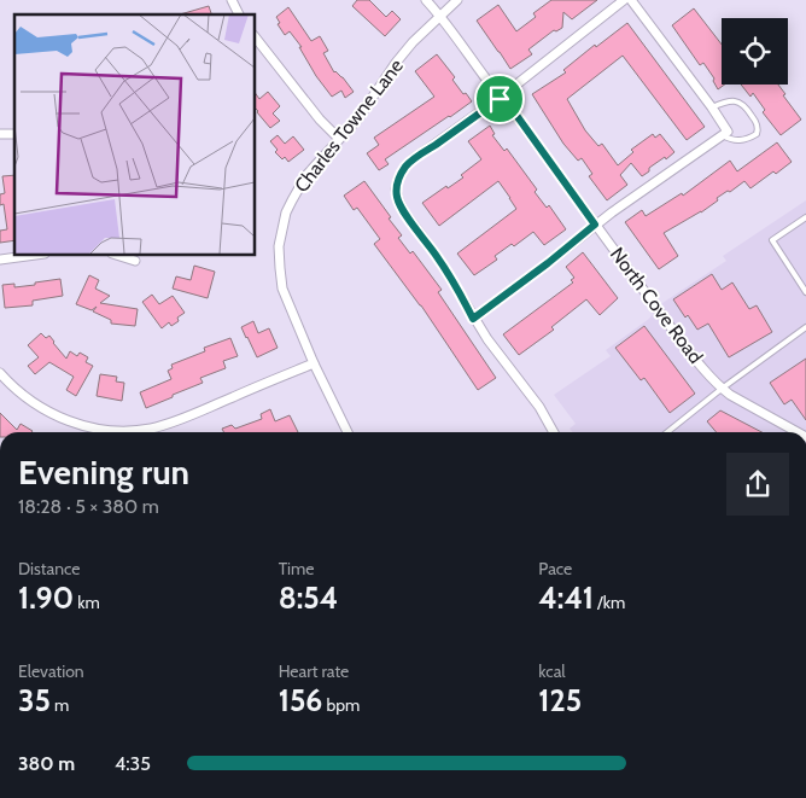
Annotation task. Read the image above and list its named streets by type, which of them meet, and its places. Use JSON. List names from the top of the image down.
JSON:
{
  "streets": {
    "street": ["Charles Towne Lane", "North Cove Road"]
  },
  "crossings": [
    ["Charles Towne Lane", "North Cove Road"]
  ],
  "page": {
    "heading": ["Evening run", "18:28 · 5 × 380 m"],
    "stats": [
      ["Distance", "1.90 km"],
      ["Time", "8:54"],
      ["Pace", "4:41 /km"],
      ["Elevation", "35 m"],
      ["Heart rate", "156 bpm"],
      ["kcal", "125"]
    ],
    "list": [
      {
        "name": "380 m",
        "note": "4:35"
      }
    ]
  }
}
